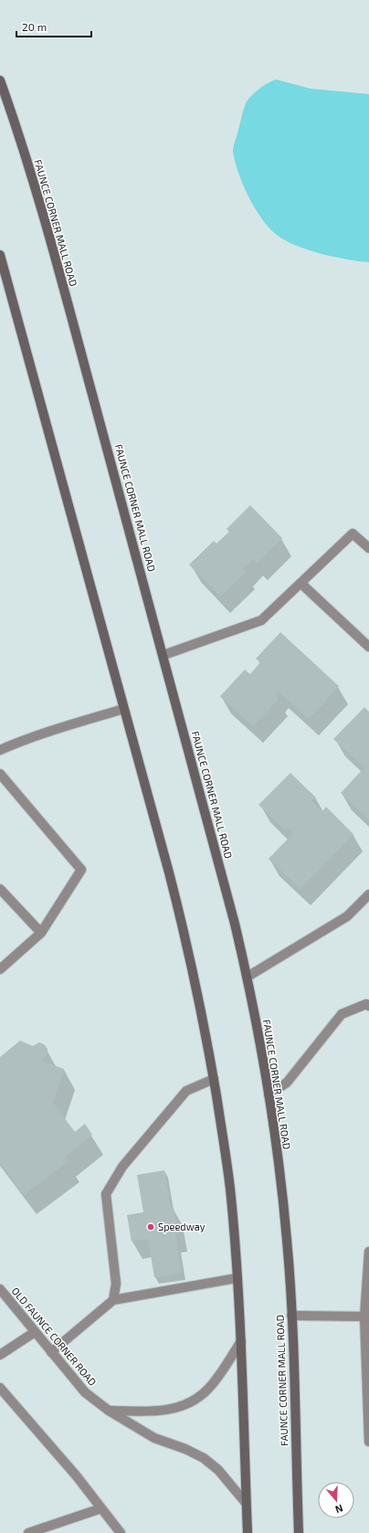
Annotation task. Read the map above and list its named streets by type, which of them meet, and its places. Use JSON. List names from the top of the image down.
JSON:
{
  "streets": {
    "main road": ["FAUNCE CORNER MALL ROAD"],
    "street": ["OLD FAUNCE CORNER ROAD"]
  },
  "places": ["Speedway"],
  "scale_bar": "20 m",
  "north": "bottom"
}
